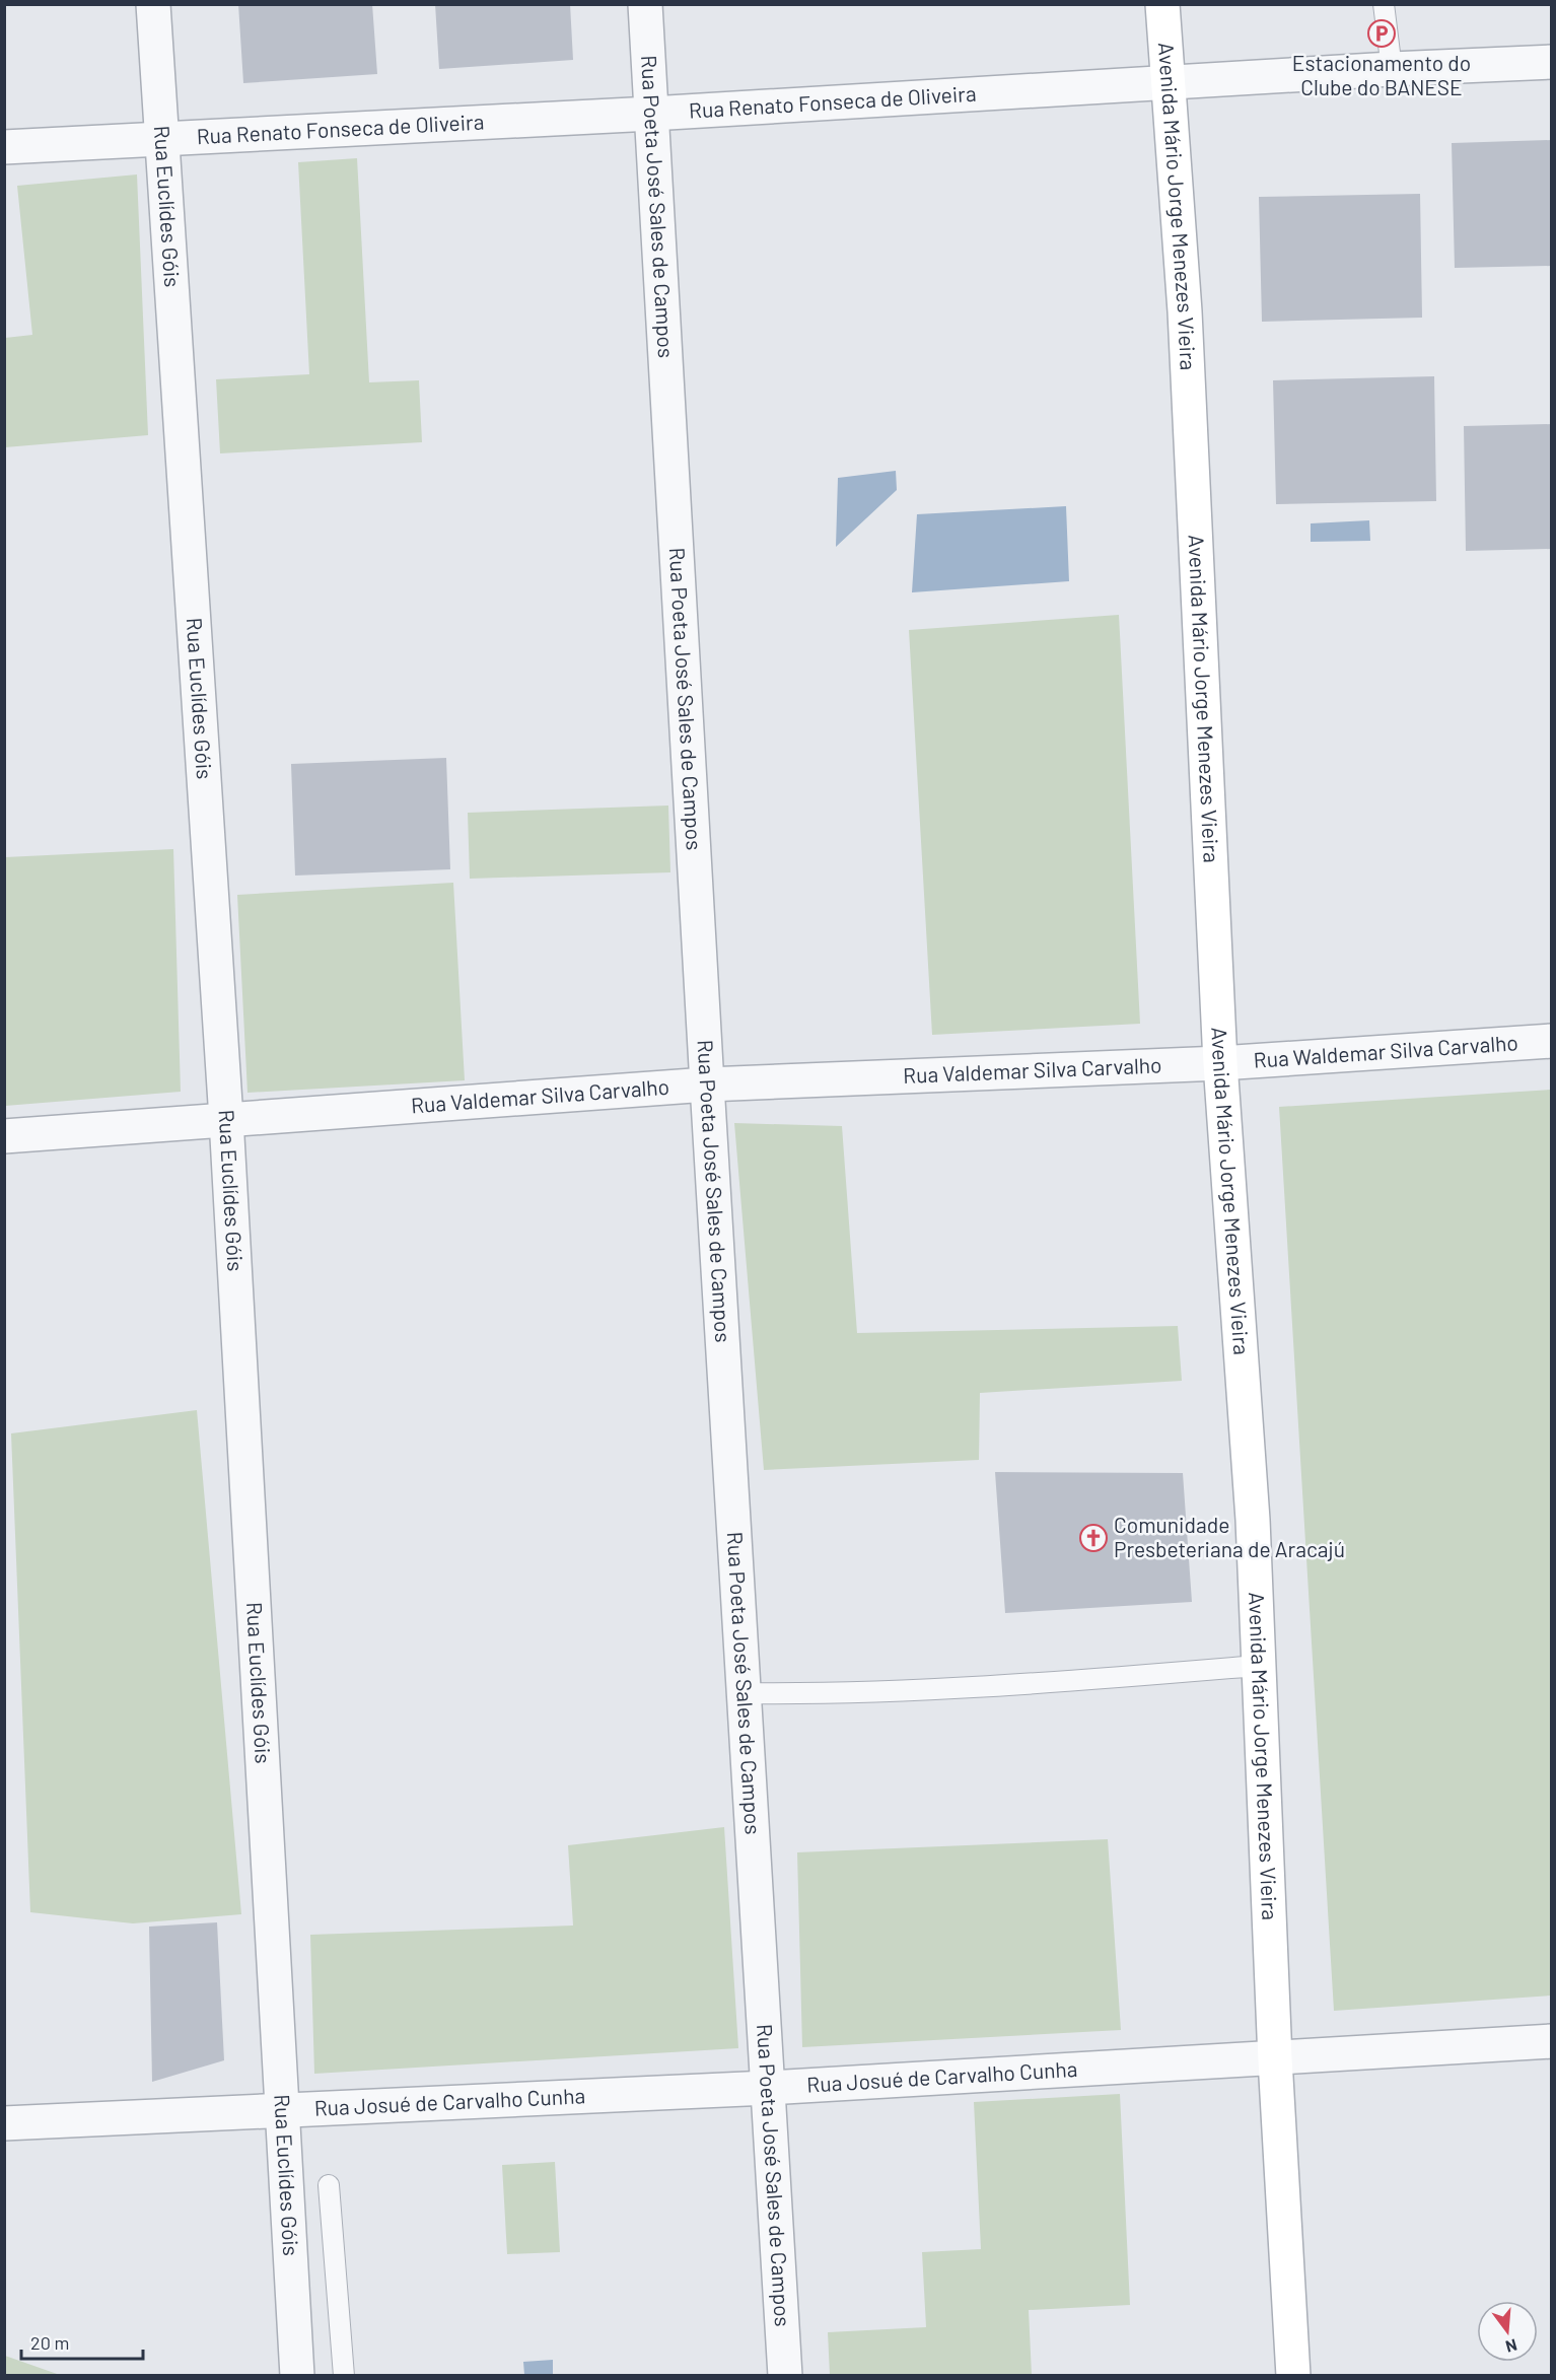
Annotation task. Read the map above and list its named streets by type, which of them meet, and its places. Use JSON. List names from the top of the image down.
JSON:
{
  "streets": {
    "street": [
      "Rua Renato Fonseca de Oliveira",
      "Avenida Mário Jorge Menezes Vieira",
      "Rua Euclídes Góis",
      "Rua Poeta José Sales de Campos",
      "Rua Waldemar Silva Carvalho",
      "Rua Valdemar Silva Carvalho",
      "Rua Josué de Carvalho Cunha"
    ]
  },
  "crossings": [
    ["Rua Renato Fonseca de Oliveira", "Avenida Mário Jorge Menezes Vieira"],
    ["Rua Renato Fonseca de Oliveira", "Rua Euclídes Góis"],
    ["Rua Renato Fonseca de Oliveira", "Rua Poeta José Sales de Campos"],
    ["Avenida Mário Jorge Menezes Vieira", "Rua Waldemar Silva Carvalho"],
    ["Avenida Mário Jorge Menezes Vieira", "Rua Valdemar Silva Carvalho"],
    ["Avenida Mário Jorge Menezes Vieira", "Rua Josué de Carvalho Cunha"],
    ["Rua Euclídes Góis", "Rua Valdemar Silva Carvalho"],
    ["Rua Euclídes Góis", "Rua Josué de Carvalho Cunha"],
    ["Rua Poeta José Sales de Campos", "Rua Valdemar Silva Carvalho"],
    ["Rua Poeta José Sales de Campos", "Rua Josué de Carvalho Cunha"],
    ["Rua Waldemar Silva Carvalho", "Rua Valdemar Silva Carvalho"]
  ],
  "places": {
    "parking": ["Estacionamento do Clube do BANESE"],
    "church": ["Comunidade Presbeteriana de Aracajú"]
  },
  "scale_bar": "20 m",
  "north": "bottom"
}
